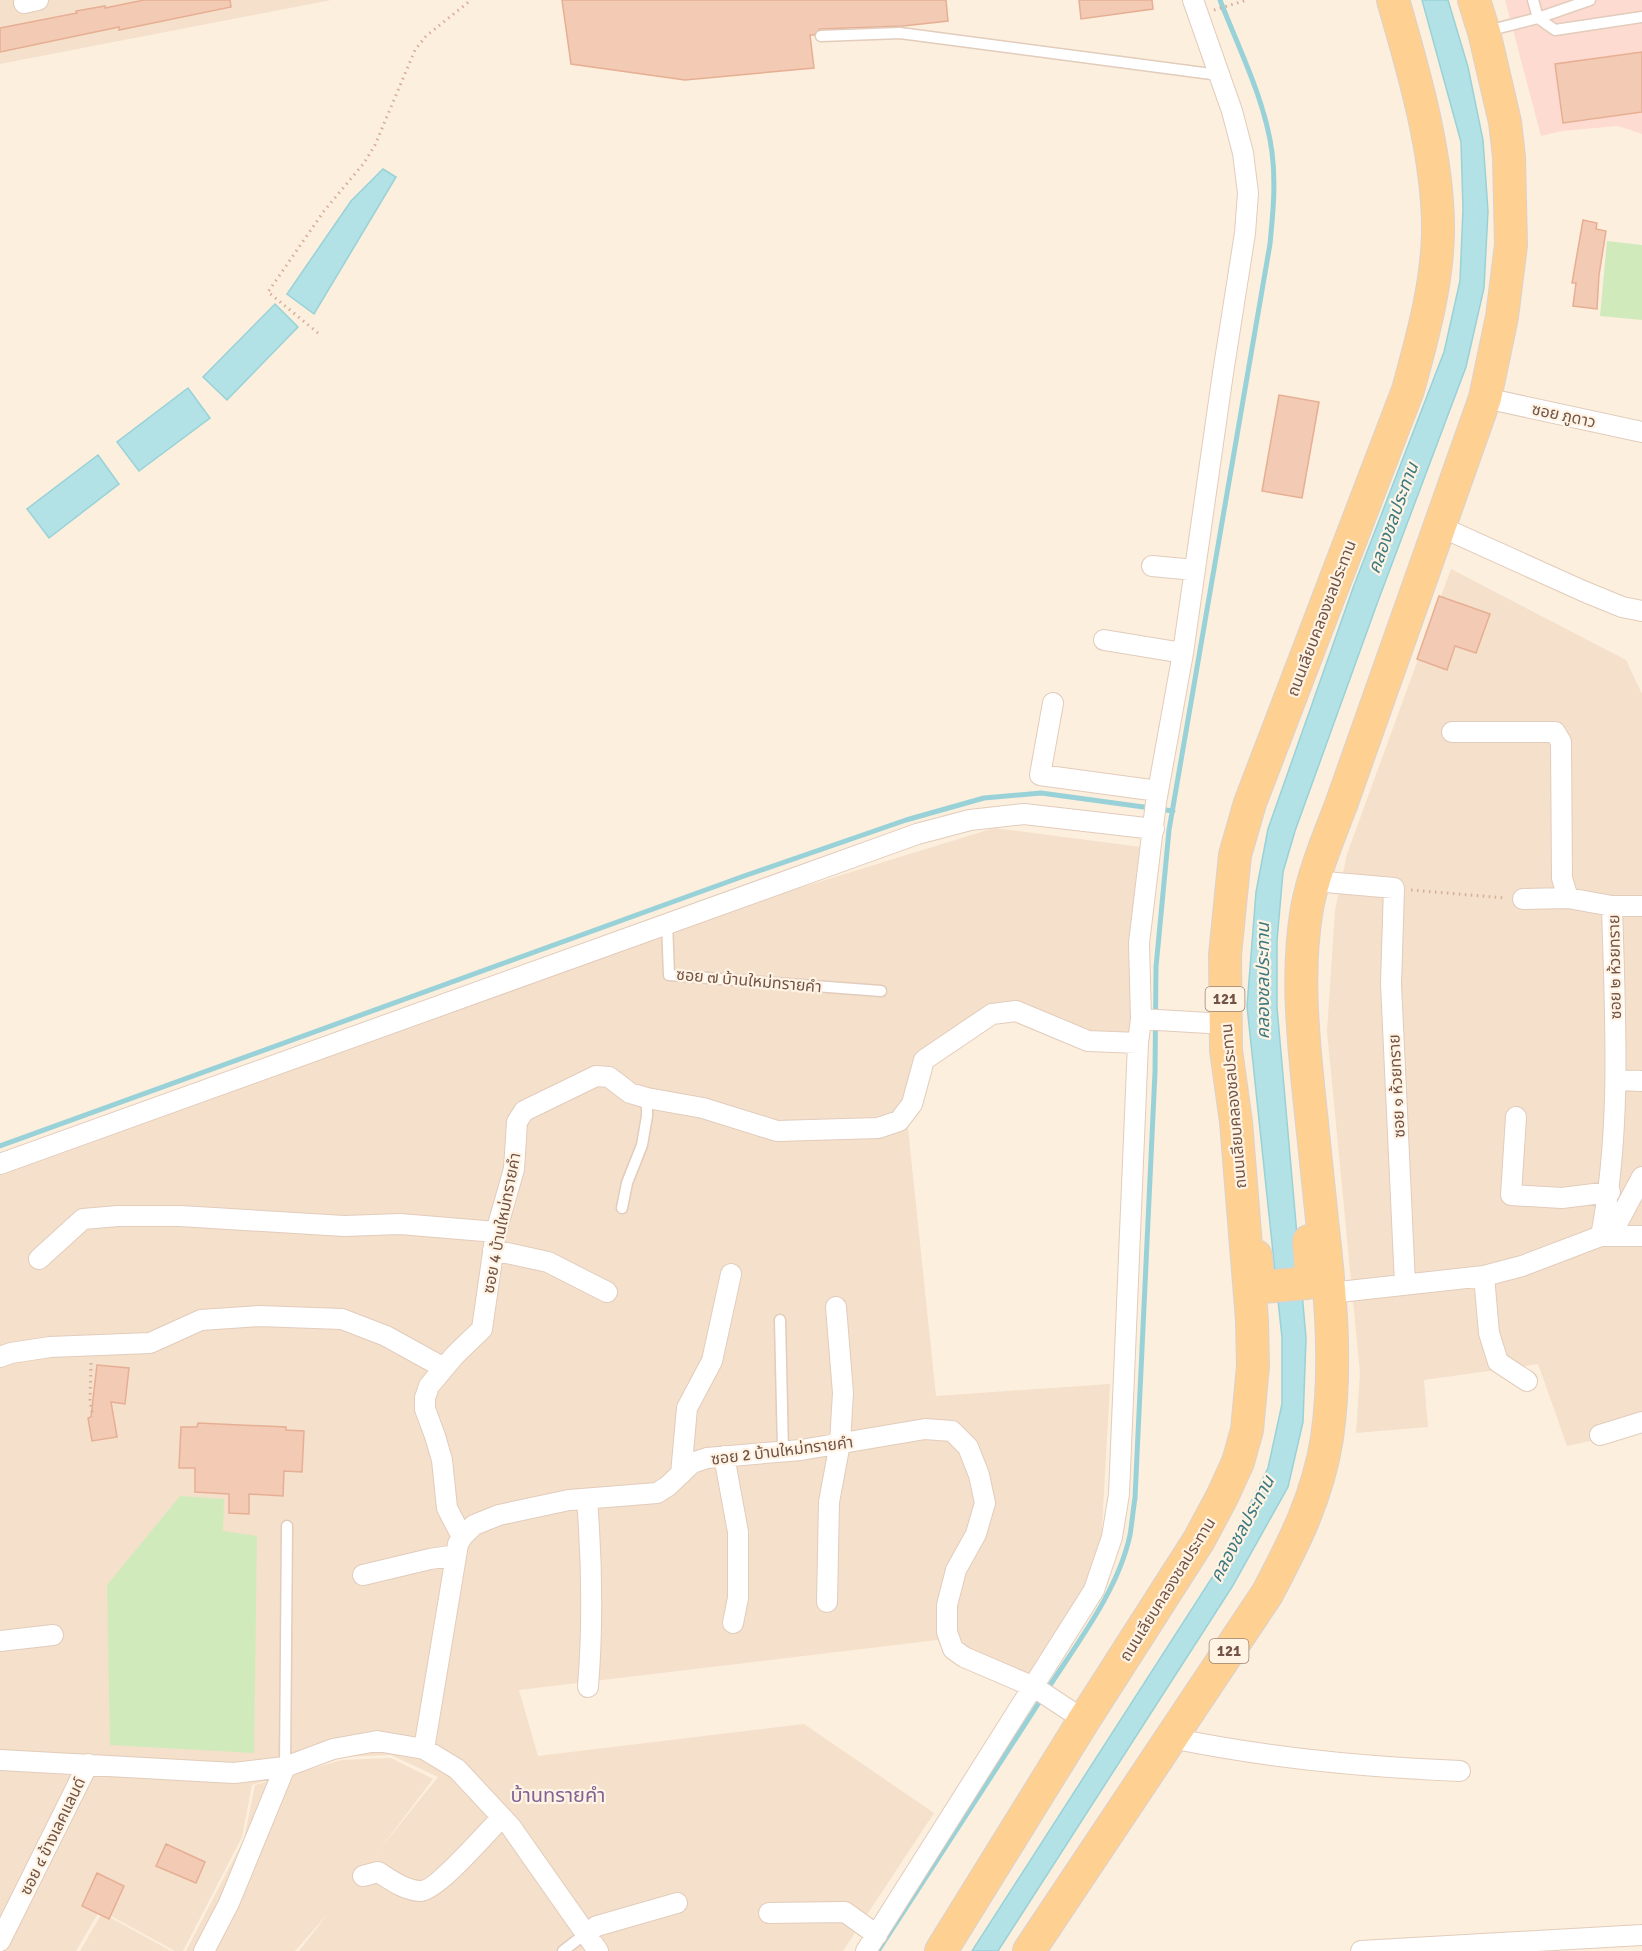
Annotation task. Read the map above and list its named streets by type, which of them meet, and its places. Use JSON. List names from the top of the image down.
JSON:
{
  "streets": {
    "main road": ["ถนนเลียบคลองชลประทาน", "121"],
    "street": [
      "ซอย ภูดาว",
      "ซอย ๒ ห้วยทราย",
      "ซอย ๑ ห้วยทราย",
      "ซอย 4 บ้านใหม่ทรายคำ",
      "ซอย 2 บ้านใหม่ทรายคำ",
      "ซอย ๔ ข้างเลคแลนด์"
    ],
    "lane": ["ซอย ๗ บ้านใหม่ทรายคำ"]
  },
  "crossings": [
    ["ซอย ภูดาว", "121"],
    ["ถนนเลียบคลองชลประทาน", "ซอย 2 บ้านใหม่ทรายคำ"],
    ["ซอย 4 บ้านใหม่ทรายคำ", "ซอย 2 บ้านใหม่ทรายคำ"]
  ],
  "districts": ["บ้านทรายคำ"],
  "water": ["คลองชลประทาน"]
}
